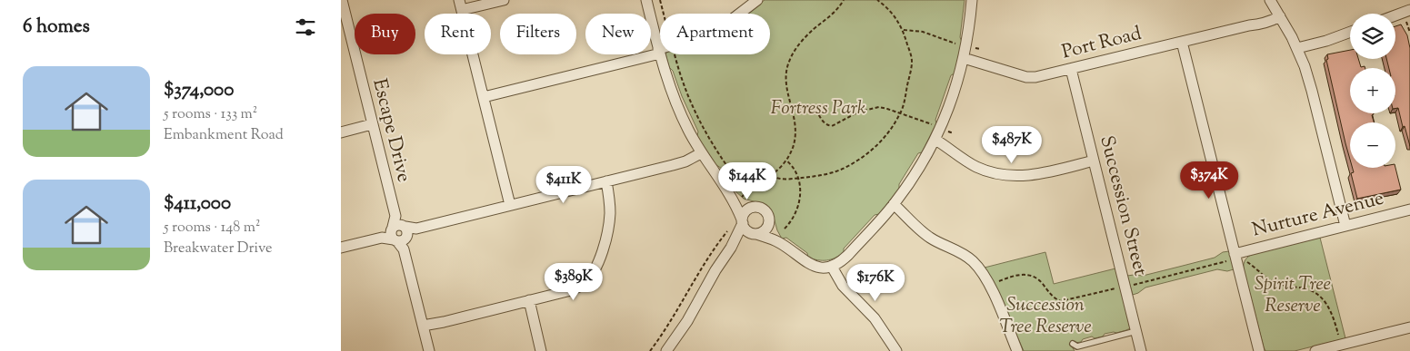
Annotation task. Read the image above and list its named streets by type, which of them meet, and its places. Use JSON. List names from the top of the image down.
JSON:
{
  "streets": {
    "street": [
      "Port Road",
      "Escape Drive",
      "Succession Street",
      "Nurture Avenue"
    ]
  },
  "crossings": [
    ["Port Road", "Succession Street"]
  ],
  "parks": ["Fortress Park", "Spirit Tree Reserve", "Succession Tree Reserve"],
  "page": {
    "heading": "6 homes",
    "map_buttons": ["+", "−"],
    "chip": [
      "Buy",
      "Rent",
      "Filters",
      "New",
      "Apartment"
    ],
    "list": [
      {
        "name": "$374,000",
        "note": "5 rooms · 133 m² · Embankment Road"
      },
      {
        "name": "$411,000",
        "note": "5 rooms · 148 m² · Breakwater Drive"
      }
    ],
    "price": [
      "$487K",
      "$374K",
      "$144K",
      "$411K",
      "$389K",
      "$176K"
    ]
  }
}
